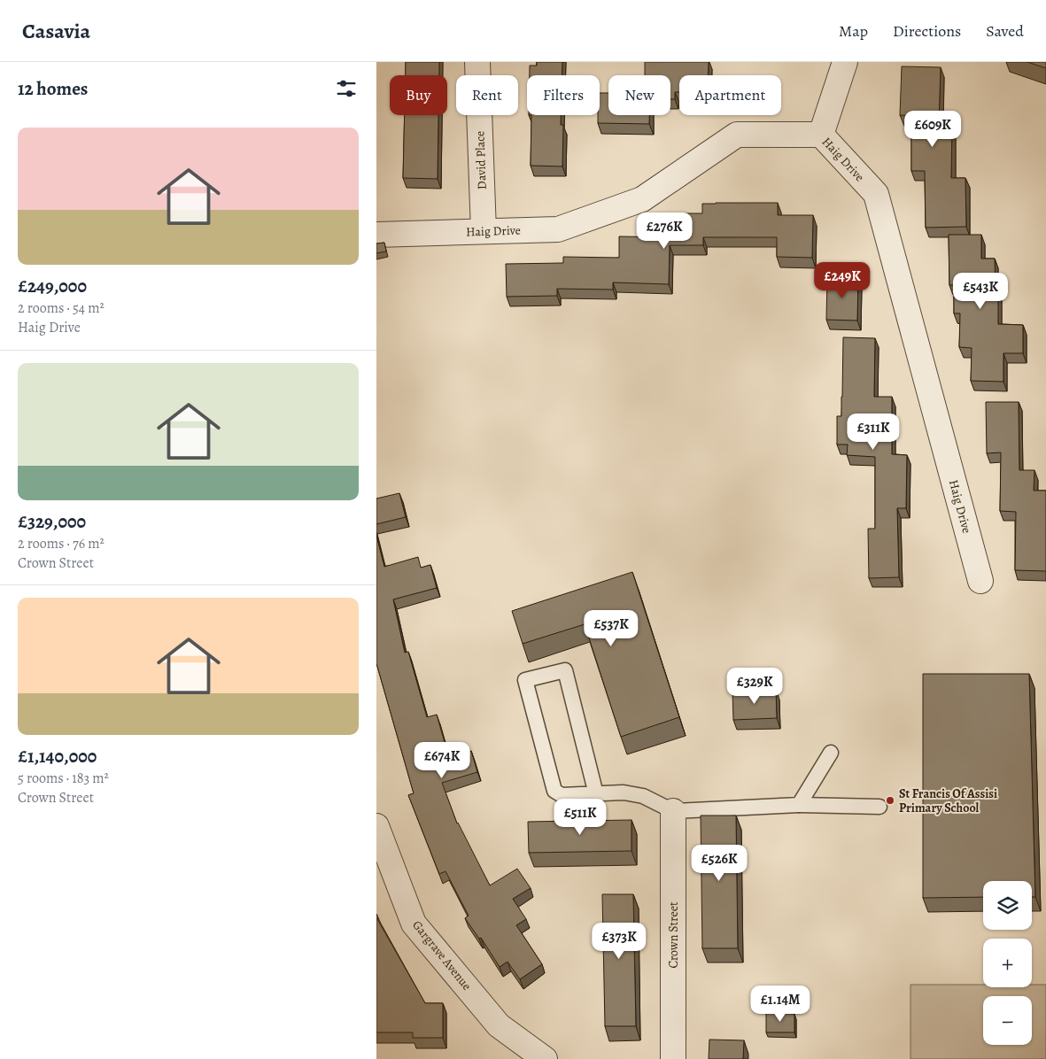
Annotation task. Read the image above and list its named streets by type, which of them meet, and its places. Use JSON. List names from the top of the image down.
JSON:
{
  "streets": {
    "street": [
      "Haig Drive",
      "David Place",
      "Crown Street",
      "Gargrave Avenue"
    ]
  },
  "crossings": [
    ["Haig Drive", "David Place"]
  ],
  "places": ["St Francis Of Assisi Primary School"],
  "page": {
    "header": "Casavia",
    "nav": ["Map", "Directions", "Saved"],
    "heading": "12 homes",
    "chip": [
      "Buy",
      "Rent",
      "Filters",
      "New",
      "Apartment"
    ],
    "price": [
      "£609K",
      "£276K",
      "£249K",
      "£543K",
      "£311K",
      "£537K",
      "£329K",
      "£674K",
      "£511K",
      "£526K",
      "£373K",
      "£1.14M"
    ],
    "list": [
      {
        "name": "£249,000",
        "note": "2 rooms · 54 m² · Haig Drive"
      },
      {
        "name": "£329,000",
        "note": "2 rooms · 76 m² · Crown Street"
      },
      {
        "name": "£1,140,000",
        "note": "5 rooms · 183 m² · Crown Street"
      }
    ],
    "map_buttons": ["+", "−"]
  }
}
